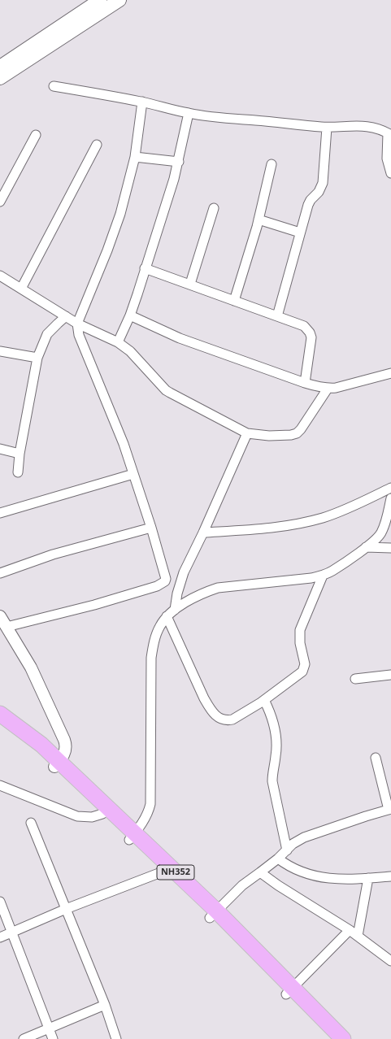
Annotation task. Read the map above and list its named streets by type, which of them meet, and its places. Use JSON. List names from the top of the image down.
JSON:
{
  "streets": {
    "highway": ["NH352"]
  }
}
